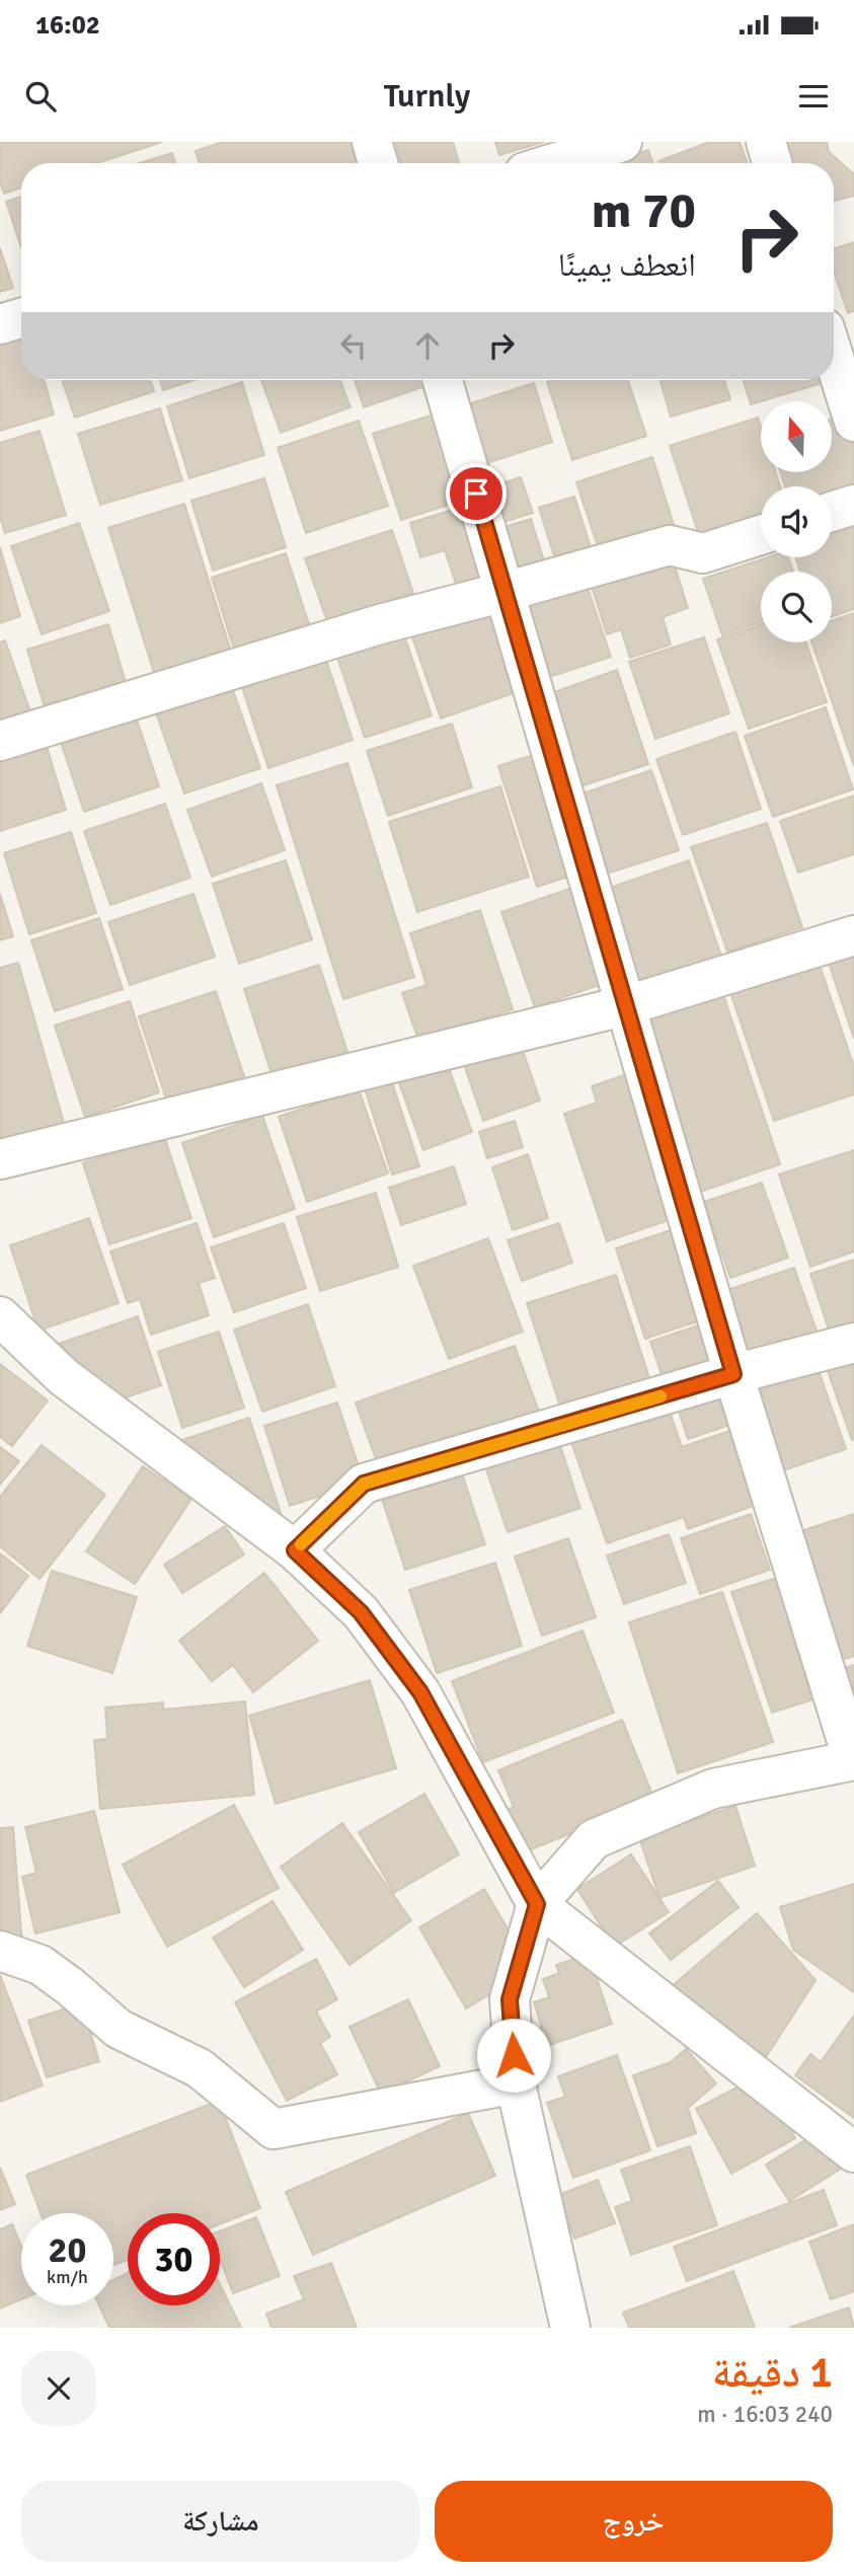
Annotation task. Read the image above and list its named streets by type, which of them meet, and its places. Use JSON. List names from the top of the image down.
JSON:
{
  "north": "top",
  "page": {
    "status": "16:02",
    "header": "Turnly",
    "turn": ["70 m", "انعطف يمينًا"],
    "speed": "20 km/h",
    "limit": "30",
    "heading": ["1 دقيقة", "240 m · 16:03"],
    "buttons": ["خروج", "مشاركة"]
  }
}
